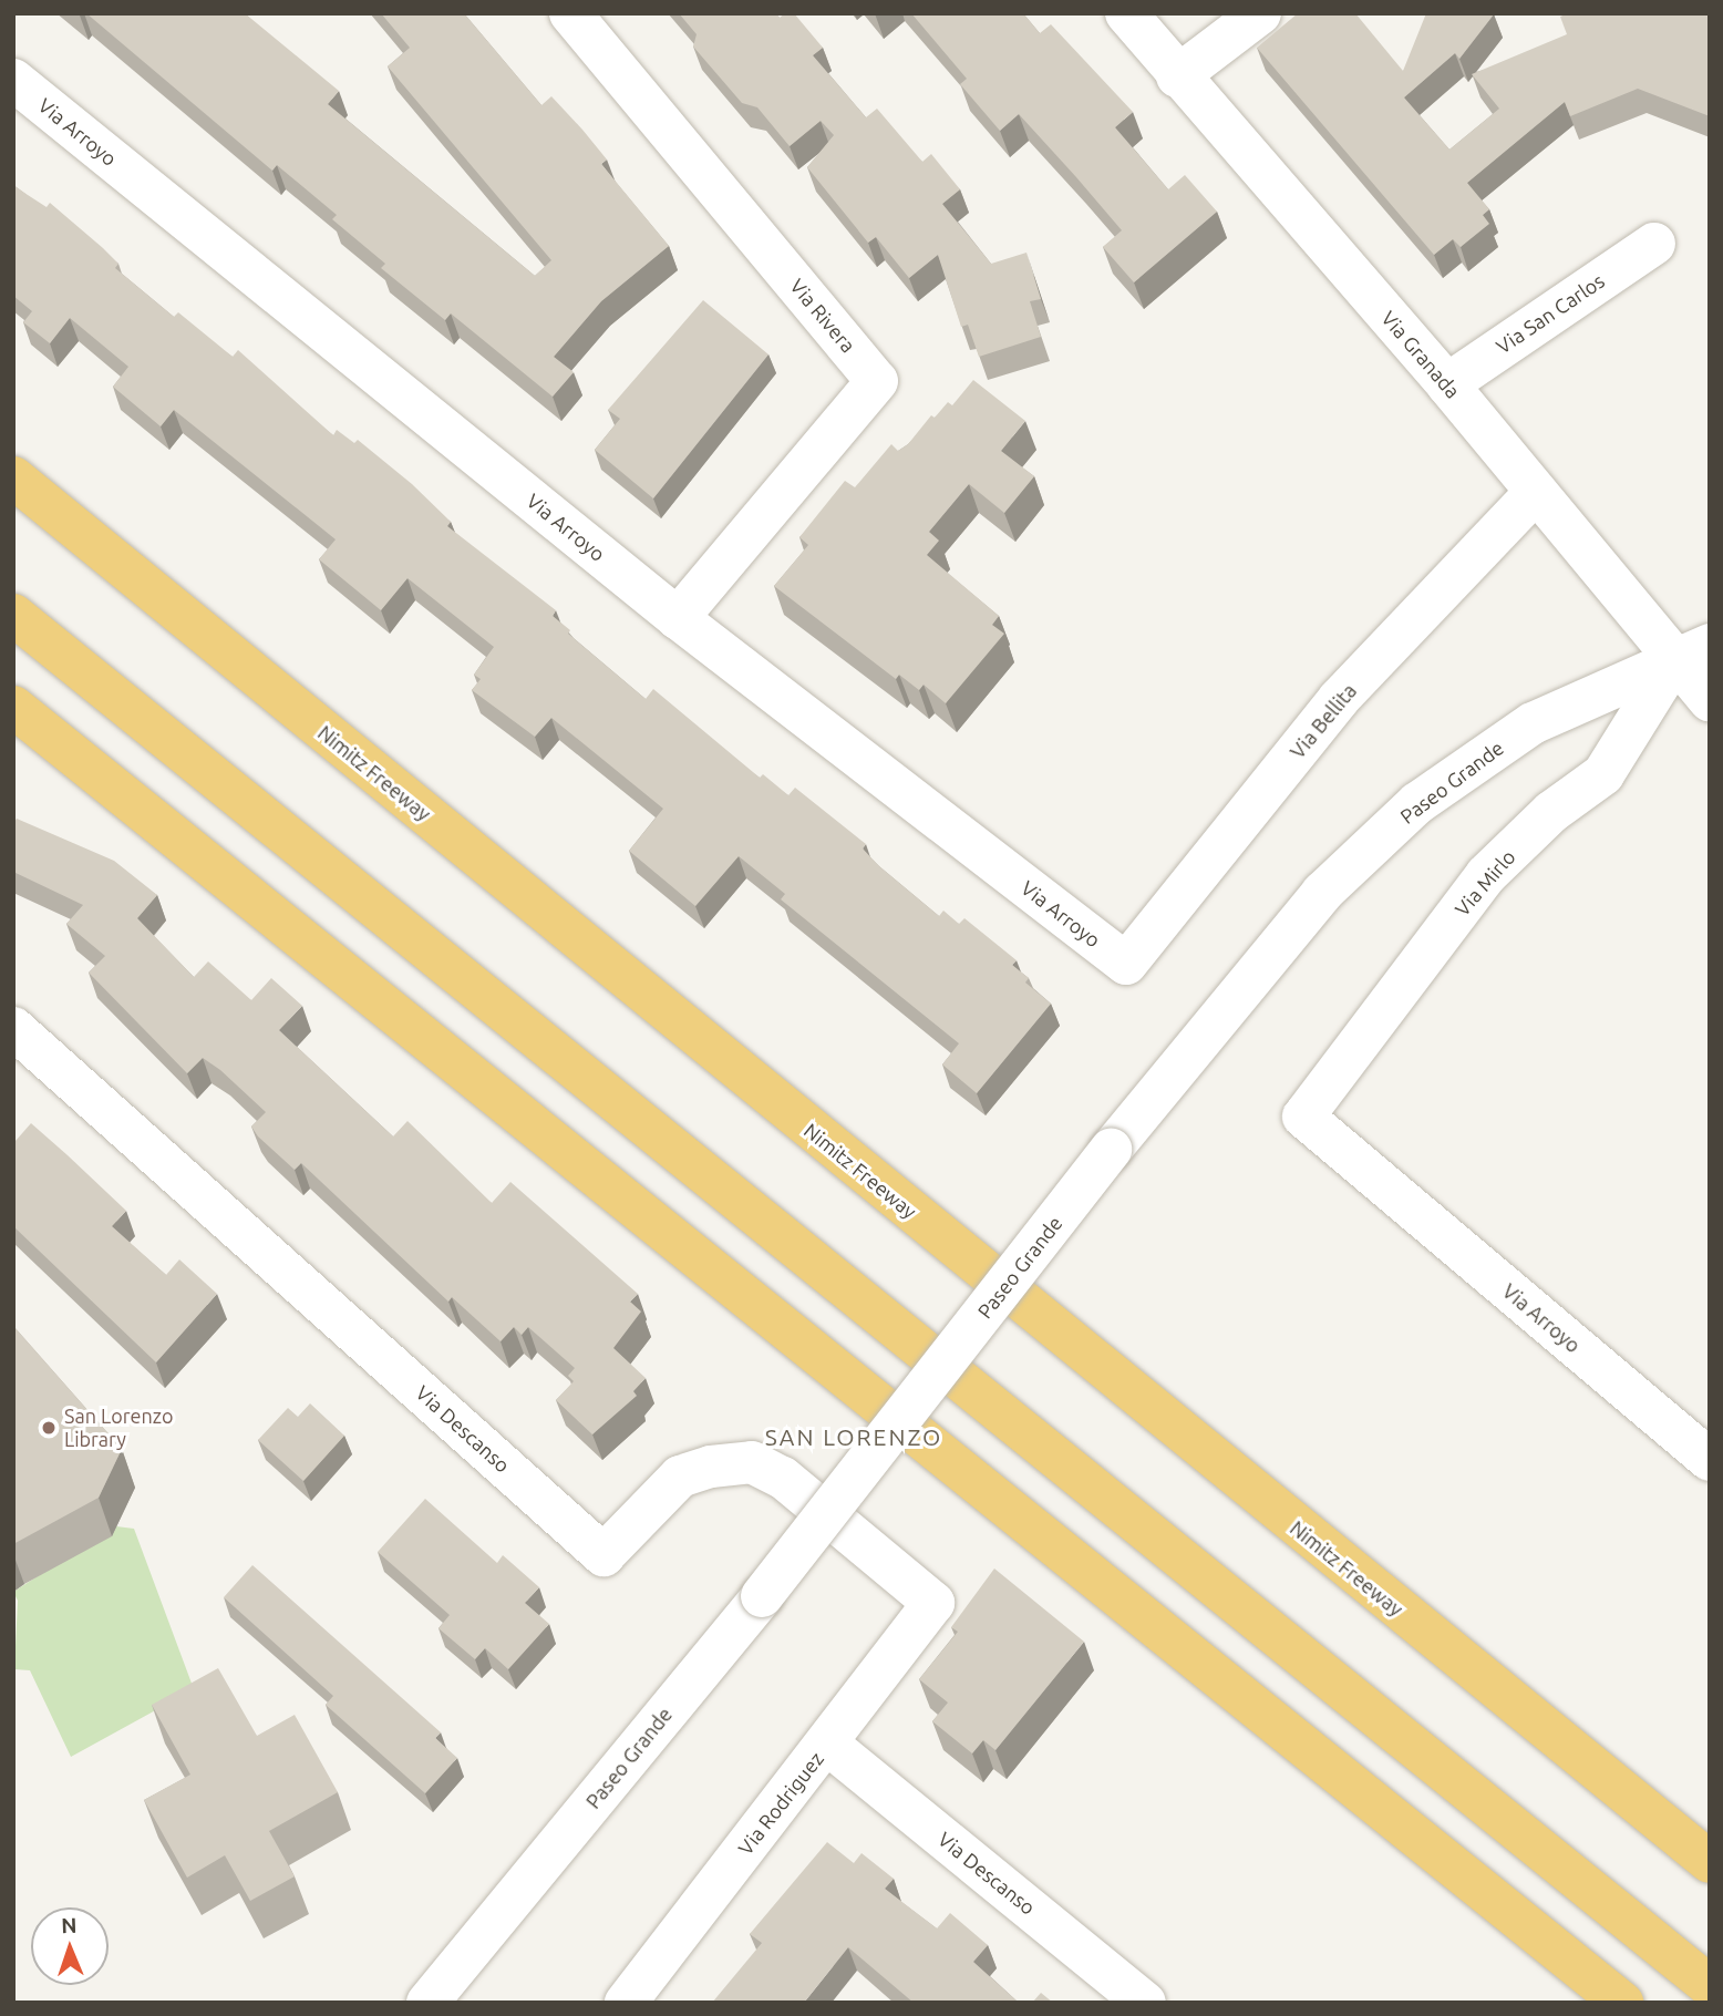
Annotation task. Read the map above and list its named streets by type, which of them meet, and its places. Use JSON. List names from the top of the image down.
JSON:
{
  "streets": {
    "highway": ["Nimitz Freeway"],
    "street": [
      "Via Arroyo",
      "Via San Carlos",
      "Via Rivera",
      "Via Granada",
      "Via Bellita",
      "Paseo Grande",
      "Via Mirlo",
      "Via Descanso",
      "Via Rodriguez"
    ]
  },
  "crossings": [
    ["Via Arroyo", "Via Rivera"],
    ["Via Arroyo", "Via Bellita"],
    ["Via Arroyo", "Via Mirlo"],
    ["Via San Carlos", "Via Granada"],
    ["Via Granada", "Via Bellita"],
    ["Via Granada", "Paseo Grande"],
    ["Via Granada", "Via Mirlo"],
    ["Paseo Grande", "Via Mirlo"],
    ["Via Descanso", "Via Rodriguez"]
  ],
  "districts": ["SAN LORENZO"],
  "places": ["San Lorenzo Library"],
  "north": "top"
}
